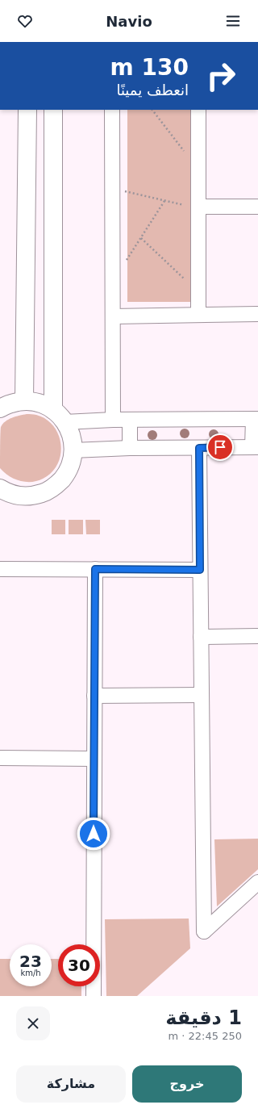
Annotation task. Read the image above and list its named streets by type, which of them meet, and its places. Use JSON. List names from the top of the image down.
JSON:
{
  "page": {
    "header": "Navio",
    "turn": ["130 m", "انعطف يمينًا"],
    "speed": "23 km/h",
    "limit": "30",
    "heading": ["1 دقيقة", "250 m · 22:45"],
    "buttons": ["خروج", "مشاركة"]
  }
}
